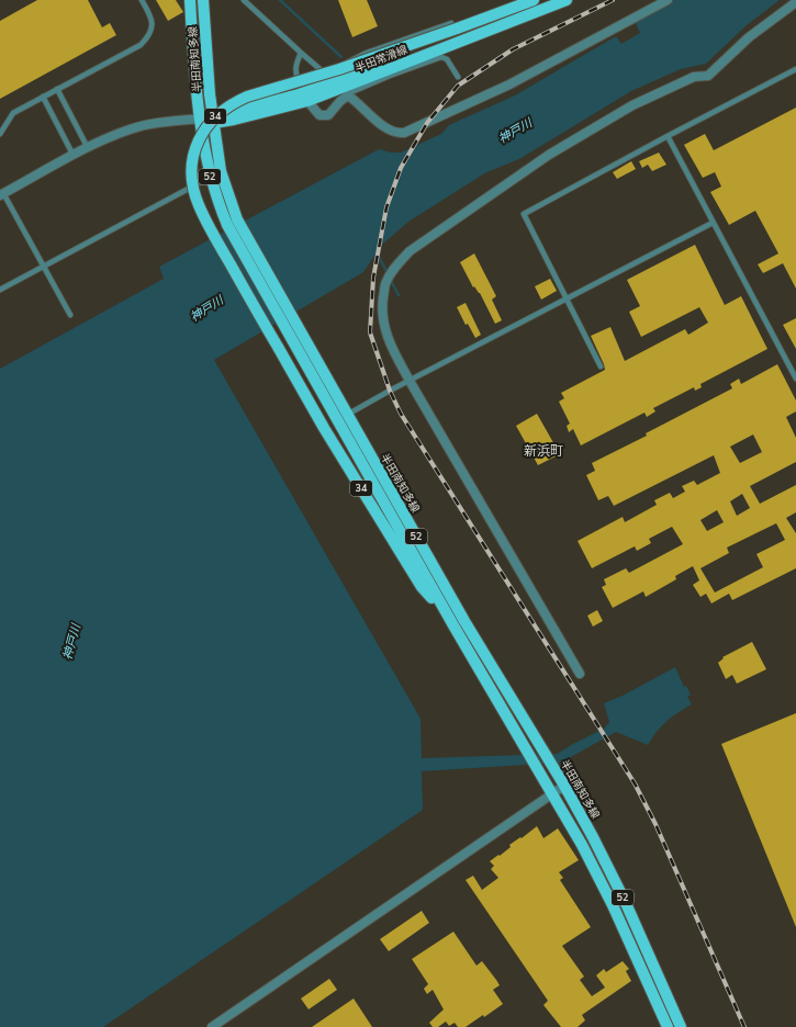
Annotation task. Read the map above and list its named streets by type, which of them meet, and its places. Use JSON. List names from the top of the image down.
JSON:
{
  "streets": {
    "main road": [
      "半田常滑線",
      "半田南知多線",
      "34",
      "52"
    ]
  },
  "crossings": [
    ["半田常滑線", "半田南知多線"],
    ["半田南知多線", "34"]
  ],
  "districts": ["新浜町"],
  "water": ["神戸川"]
}
